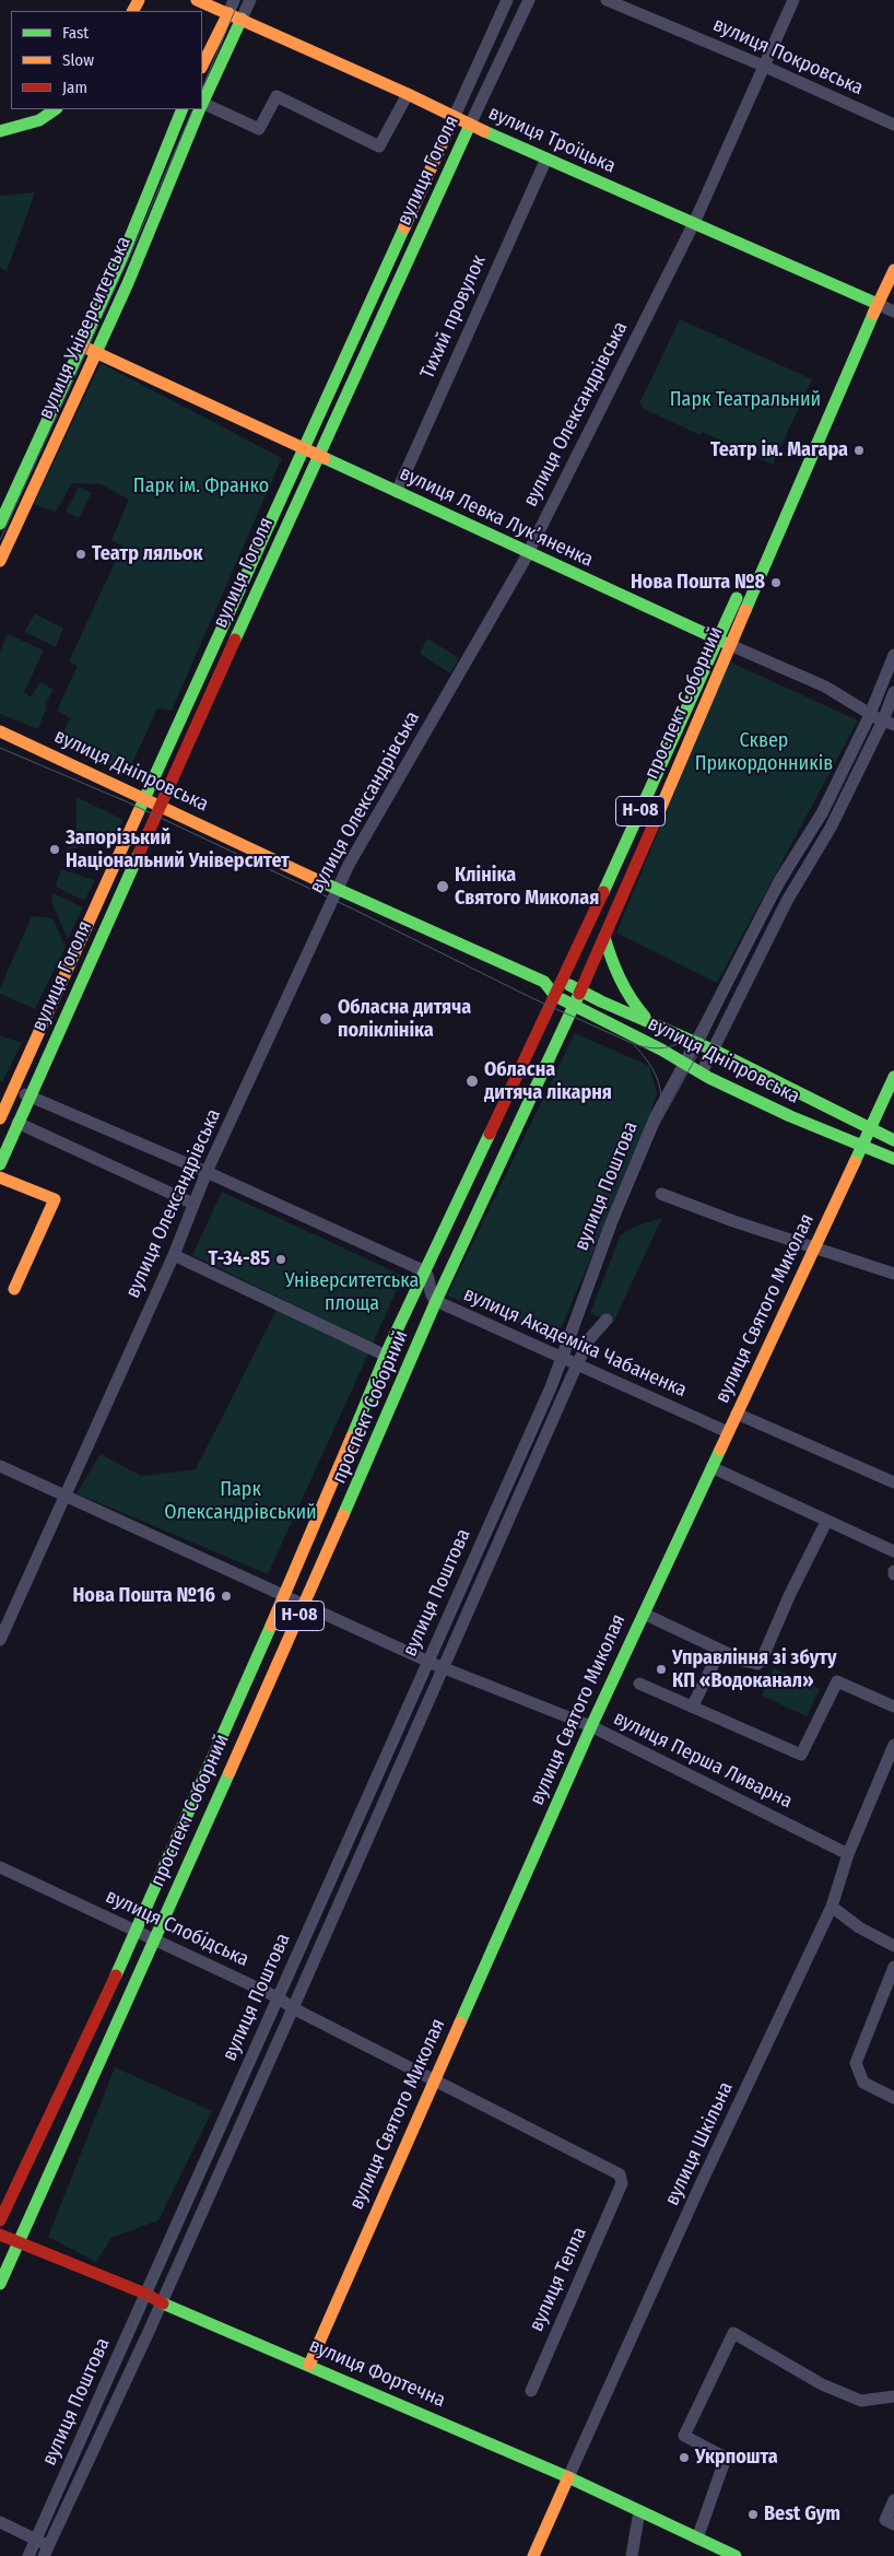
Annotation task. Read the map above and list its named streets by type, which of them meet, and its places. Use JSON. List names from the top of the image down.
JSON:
{
  "streets": {
    "main road": [
      "вулиця Троїцька",
      "вулиця Гоголя",
      "вулиця Університетська",
      "вулиця Левка Лукʼяненка",
      "проспект Соборний",
      "вулиця Дніпровська",
      "Н-08",
      "вулиця Святого Миколая",
      "вулиця Шкільна",
      "вулиця Фортечна"
    ],
    "street": [
      "вулиця Покровська",
      "Тихий провулок",
      "вулиця Олександрівська",
      "вулиця Поштова",
      "вулиця Академіка Чабаненка",
      "вулиця Перша Ливарна",
      "вулиця Слобідська",
      "вулиця Тепла"
    ]
  },
  "crossings": [
    ["вулиця Покровська", "вулиця Олександрівська"],
    ["вулиця Троїцька", "вулиця Гоголя"],
    ["вулиця Троїцька", "Тихий провулок"],
    ["вулиця Троїцька", "вулиця Університетська"],
    ["вулиця Троїцька", "вулиця Олександрівська"],
    ["вулиця Троїцька", "проспект Соборний"],
    ["вулиця Гоголя", "вулиця Левка Лукʼяненка"],
    ["вулиця Гоголя", "вулиця Дніпровська"],
    ["Тихий провулок", "вулиця Левка Лукʼяненка"],
    ["вулиця Університетська", "вулиця Левка Лукʼяненка"],
    ["вулиця Олександрівська", "вулиця Левка Лукʼяненка"],
    ["вулиця Олександрівська", "вулиця Дніпровська"],
    ["вулиця Олександрівська", "вулиця Перша Ливарна"],
    ["вулиця Левка Лукʼяненка", "проспект Соборний"],
    ["вулиця Левка Лукʼяненка", "вулиця Поштова"],
    ["проспект Соборний", "вулиця Дніпровська"],
    ["проспект Соборний", "вулиця Академіка Чабаненка"],
    ["проспект Соборний", "вулиця Перша Ливарна"],
    ["проспект Соборний", "вулиця Слобідська"],
    ["проспект Соборний", "вулиця Фортечна"],
    ["вулиця Дніпровська", "вулиця Поштова"],
    ["вулиця Дніпровська", "вулиця Святого Миколая"],
    ["вулиця Поштова", "вулиця Академіка Чабаненка"],
    ["вулиця Поштова", "вулиця Перша Ливарна"],
    ["вулиця Поштова", "вулиця Слобідська"],
    ["вулиця Поштова", "вулиця Фортечна"],
    ["вулиця Святого Миколая", "вулиця Академіка Чабаненка"],
    ["вулиця Святого Миколая", "вулиця Перша Ливарна"],
    ["вулиця Святого Миколая", "вулиця Слобідська"],
    ["вулиця Святого Миколая", "вулиця Фортечна"],
    ["вулиця Перша Ливарна", "вулиця Шкільна"],
    ["вулиця Слобідська", "вулиця Тепла"],
    ["вулиця Шкільна", "вулиця Фортечна"]
  ],
  "parks": [
    "Парк Театральний",
    "Парк ім. Франко",
    "Сквер Прикордонників",
    "Університетська площа",
    "Парк Олександрівський"
  ],
  "places": [
    "Театр ім. Магара",
    "Театр ляльок",
    "Нова Пошта №8",
    "Запорізький Національний Університет",
    "Клініка Святого Миколая",
    "Обласна дитяча поліклініка",
    "Обласна дитяча лікарня",
    "Т-34-85",
    "Нова Пошта №16",
    "Управлiння зi збуту КП «Водоканал»",
    "Укрпошта",
    "Best Gym"
  ],
  "legend": ["Fast", "Slow", "Jam"]
}
